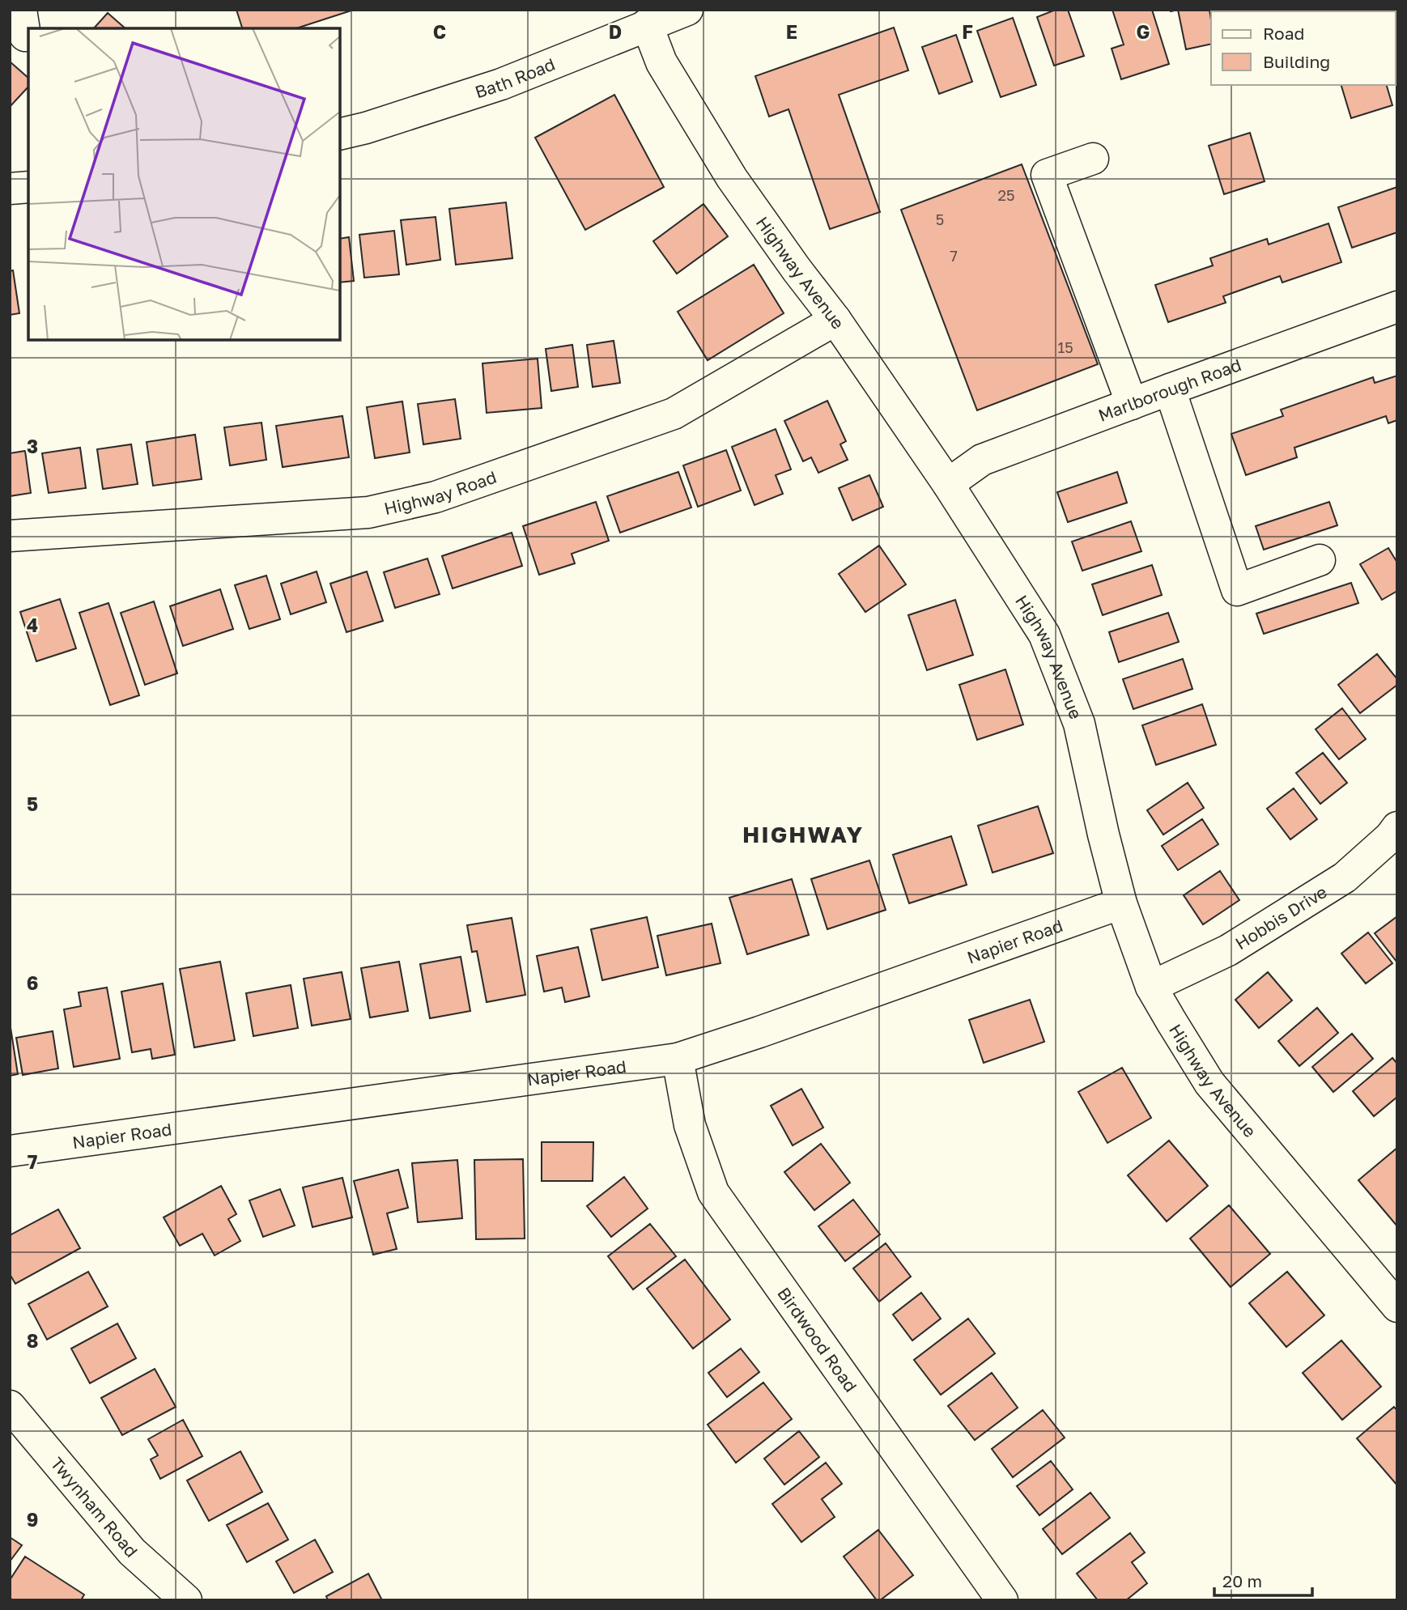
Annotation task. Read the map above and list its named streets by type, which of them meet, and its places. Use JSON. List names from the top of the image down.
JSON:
{
  "streets": {
    "street": [
      "Bath Road",
      "Highway Avenue",
      "Marlborough Road",
      "Highway Road",
      "Hobbis Drive",
      "Napier Road",
      "Birdwood Road",
      "Twynham Road"
    ]
  },
  "crossings": [
    ["Bath Road", "Highway Avenue"],
    ["Highway Avenue", "Marlborough Road"],
    ["Highway Avenue", "Highway Road"],
    ["Highway Avenue", "Hobbis Drive"],
    ["Highway Avenue", "Napier Road"],
    ["Napier Road", "Birdwood Road"]
  ],
  "districts": ["HIGHWAY"],
  "house_numbers": [
    "25",
    "5",
    "7",
    "15"
  ],
  "legend": ["Road", "Building"],
  "scale_bar": "20 m",
  "grid": {
    "columns": [
      "C",
      "D",
      "E",
      "F",
      "G"
    ],
    "rows": [
      "3",
      "4",
      "5",
      "6",
      "7",
      "8",
      "9"
    ]
  }
}
